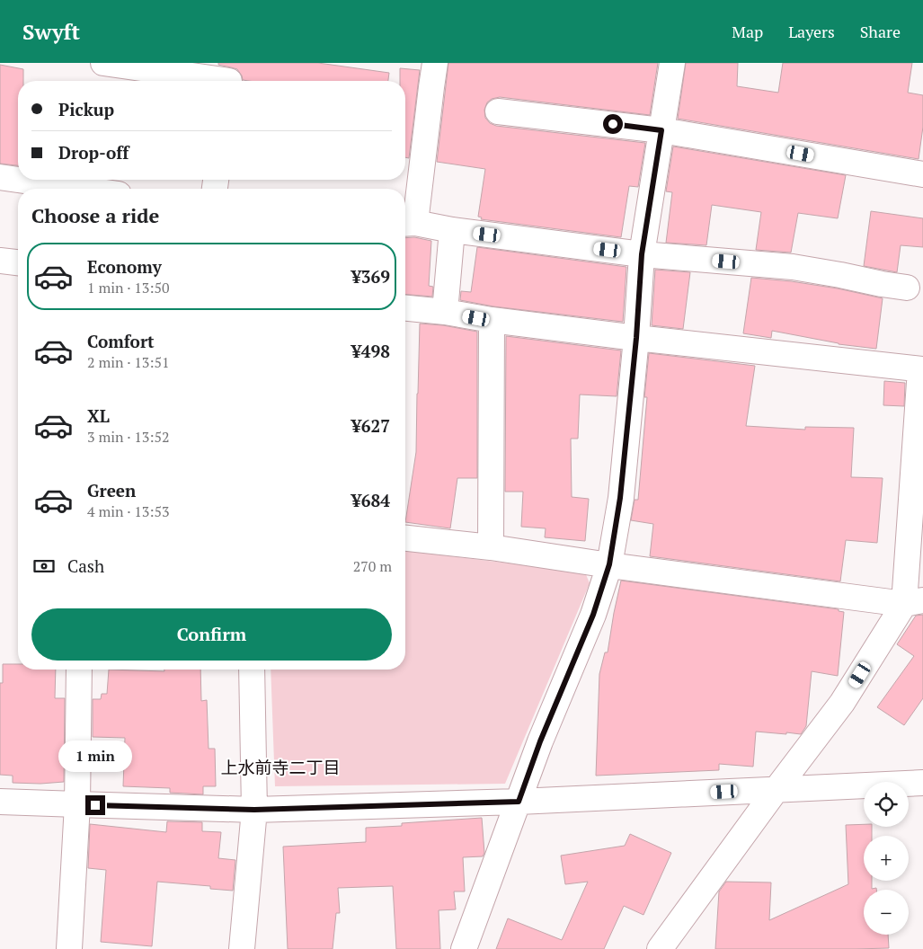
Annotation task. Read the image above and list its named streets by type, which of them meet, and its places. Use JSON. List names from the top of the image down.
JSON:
{
  "districts": ["上水前寺二丁目"],
  "page": {
    "header": "Swyft",
    "nav": ["Map", "Layers", "Share"],
    "banner": ["Pickup", "Drop-off"],
    "heading": "Choose a ride",
    "list": [
      {
        "name": "Economy",
        "note": "1 min · 13:50",
        "value": "¥369"
      },
      {
        "name": "Comfort",
        "note": "2 min · 13:51",
        "value": "¥498"
      },
      {
        "name": "XL",
        "note": "3 min · 13:52",
        "value": "¥627"
      },
      {
        "name": "Green",
        "note": "4 min · 13:53",
        "value": "¥684"
      }
    ],
    "pay": ["Cash", "270 m"],
    "buttons": "Confirm",
    "bubble": "1 min",
    "map_buttons": ["+", "−"]
  }
}
